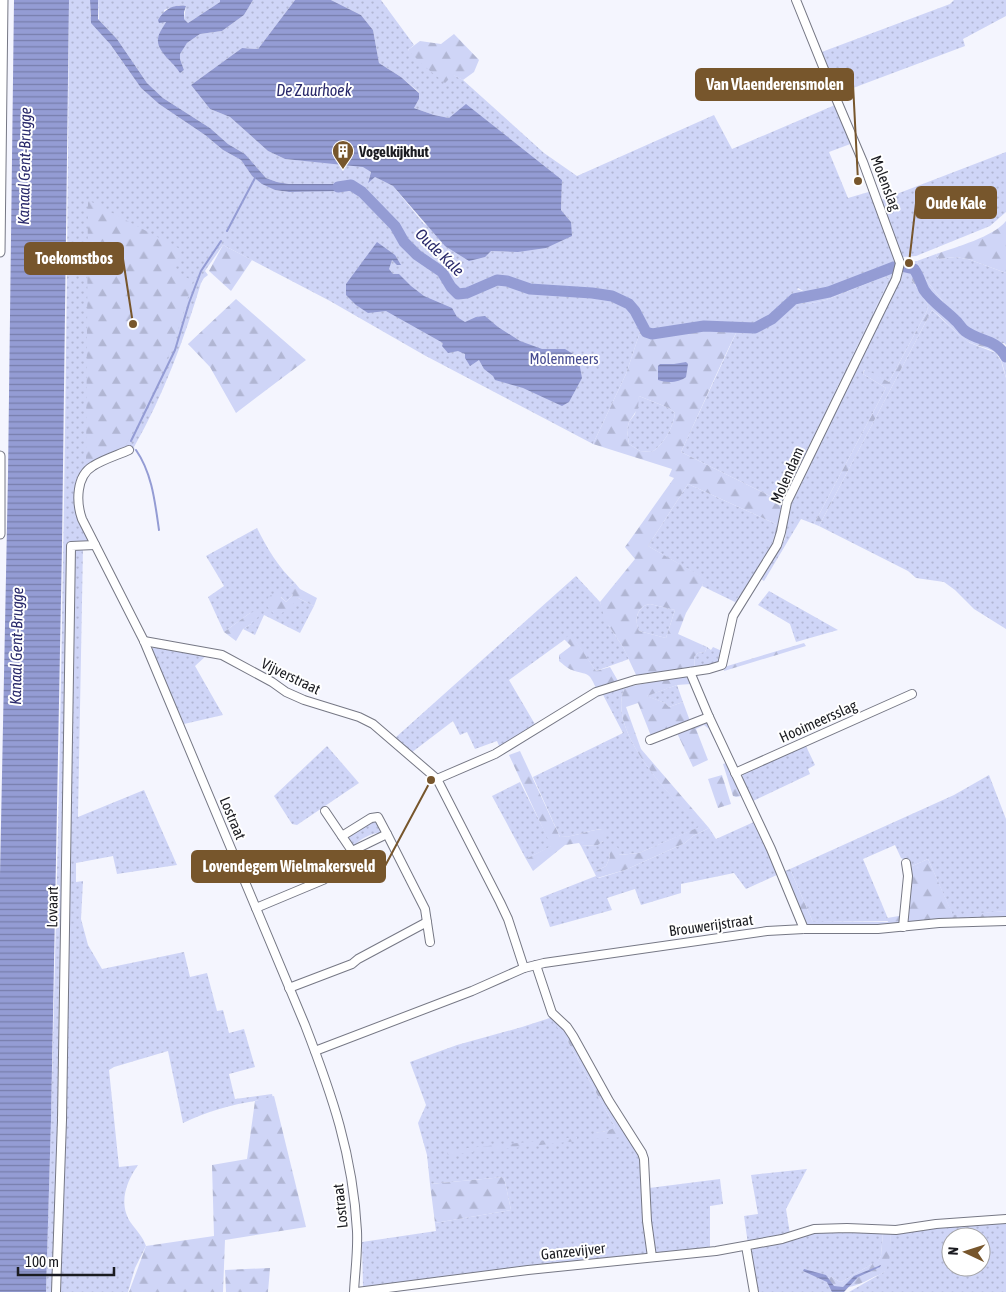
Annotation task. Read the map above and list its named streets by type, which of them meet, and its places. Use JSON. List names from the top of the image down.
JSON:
{
  "streets": {
    "street": [
      "Molenslag",
      "Molendam",
      "Vijverstraat",
      "Hooimeersslag",
      "Lostraat",
      "Lovaart",
      "Brouwerijstraat",
      "Ganzevijver"
    ]
  },
  "crossings": [
    ["Molenslag", "Molendam"],
    ["Vijverstraat", "Lostraat"],
    ["Lostraat", "Lovaart"],
    ["Lostraat", "Brouwerijstraat"],
    ["Lostraat", "Ganzevijver"]
  ],
  "water": ["De Zuurhoek", "Kanaal Gent-Brugge", "Oude Kale"],
  "parks": ["Molenmeers"],
  "places": {
    "building": ["Vogelkijkhut"],
    "other": [
      "Van Vlaenderensmolen",
      "Oude Kale",
      "Toekomstbos",
      "Lovendegem Wielmakersveld"
    ]
  },
  "scale_bar": "100 m",
  "north": "left"
}
